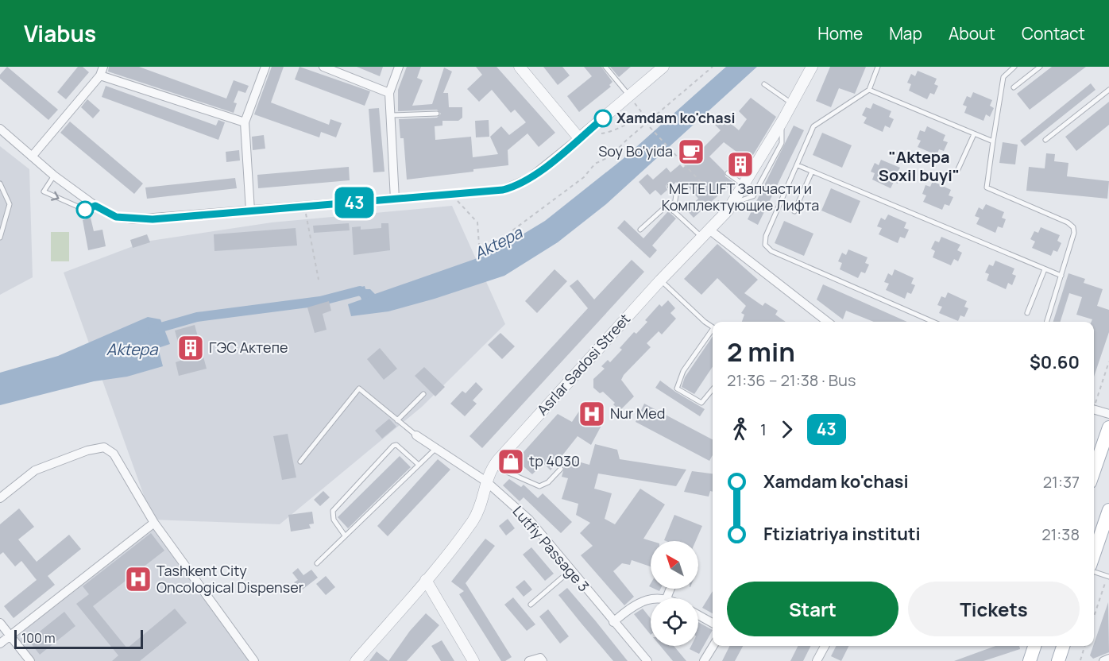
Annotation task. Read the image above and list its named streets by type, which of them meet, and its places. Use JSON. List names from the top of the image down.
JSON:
{
  "streets": {
    "street": ["Asrlar Sadosi Street", "Lutfiy Passage 3"]
  },
  "crossings": [
    ["Asrlar Sadosi Street", "Lutfiy Passage 3"]
  ],
  "districts": ["\"Aktepa Soxil buyi\""],
  "water": ["Aktepa"],
  "places": {
    "other": ["Xamdam ko'chasi"],
    "cafe": ["Soy Bo'yida"],
    "building": ["METE LIFT Запчасти и Комплектующие Лифта", "ГЭС Актепe"],
    "hospital": ["Nur Med", "Tashkent City Oncological Dispenser"],
    "shop": ["tp 4030"]
  },
  "lines": ["bus line 43"],
  "scale_bar": "100 m",
  "north": "top left",
  "page": {
    "header": "Viabus",
    "nav": [
      "Home",
      "Map",
      "About",
      "Contact"
    ],
    "on_map": "43",
    "heading": ["2 min", "21:36 – 21:38 · Bus", "$0.60"],
    "legs": ["1", "43"],
    "list": [
      {
        "name": "Xamdam ko'chasi",
        "value": "21:37"
      },
      {
        "name": "Ftiziatriya instituti",
        "value": "21:38"
      }
    ],
    "buttons": ["Start", "Tickets"],
    "scale": "100 m"
  }
}
